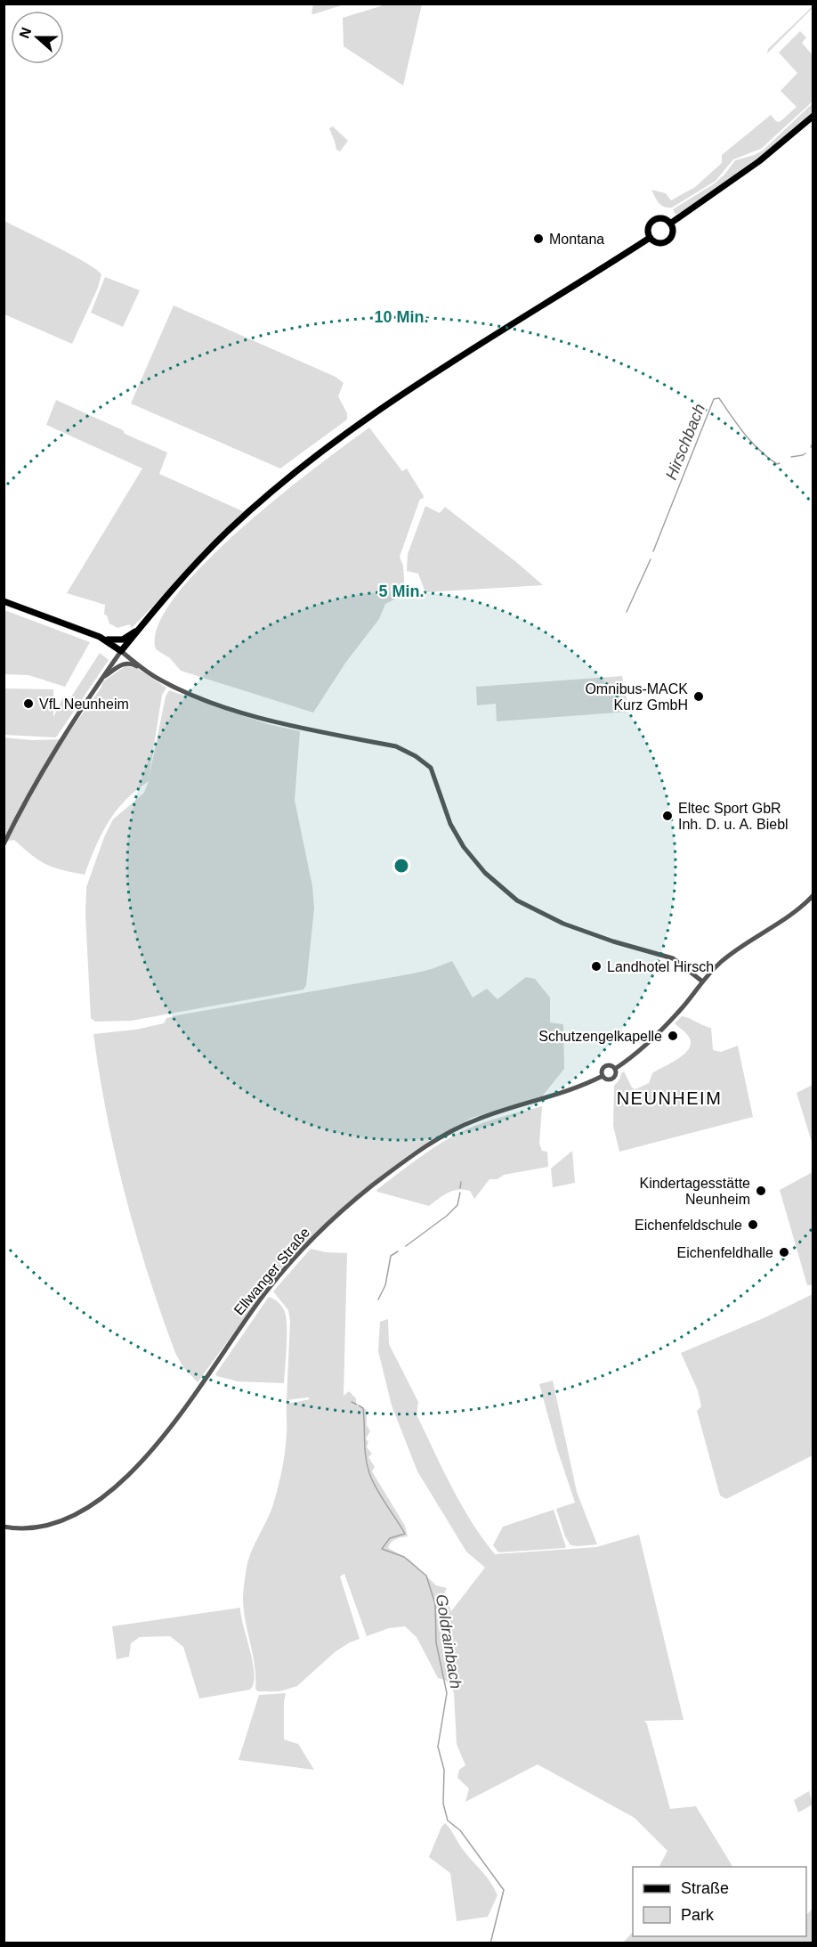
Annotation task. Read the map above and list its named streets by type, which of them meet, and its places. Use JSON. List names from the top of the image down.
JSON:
{
  "streets": {
    "street": ["Ellwanger Straße"]
  },
  "districts": ["NEUNHEIM"],
  "water": ["Hirschbach", "Goldrainbach"],
  "places": [
    "Montana",
    "Omnibus-MACK Kurz GmbH",
    "VfL Neunheim",
    "Eltec Sport GbR Inh. D. u. A. Biebl",
    "Landhotel Hirsch",
    "Schutzengelkapelle",
    "Kindertagesstätte Neunheim",
    "Eichenfeldschule",
    "Eichenfeldhalle"
  ],
  "legend": ["Straße", "Park"],
  "north": "left",
  "rings": ["10 Min.", "5 Min."]
}
